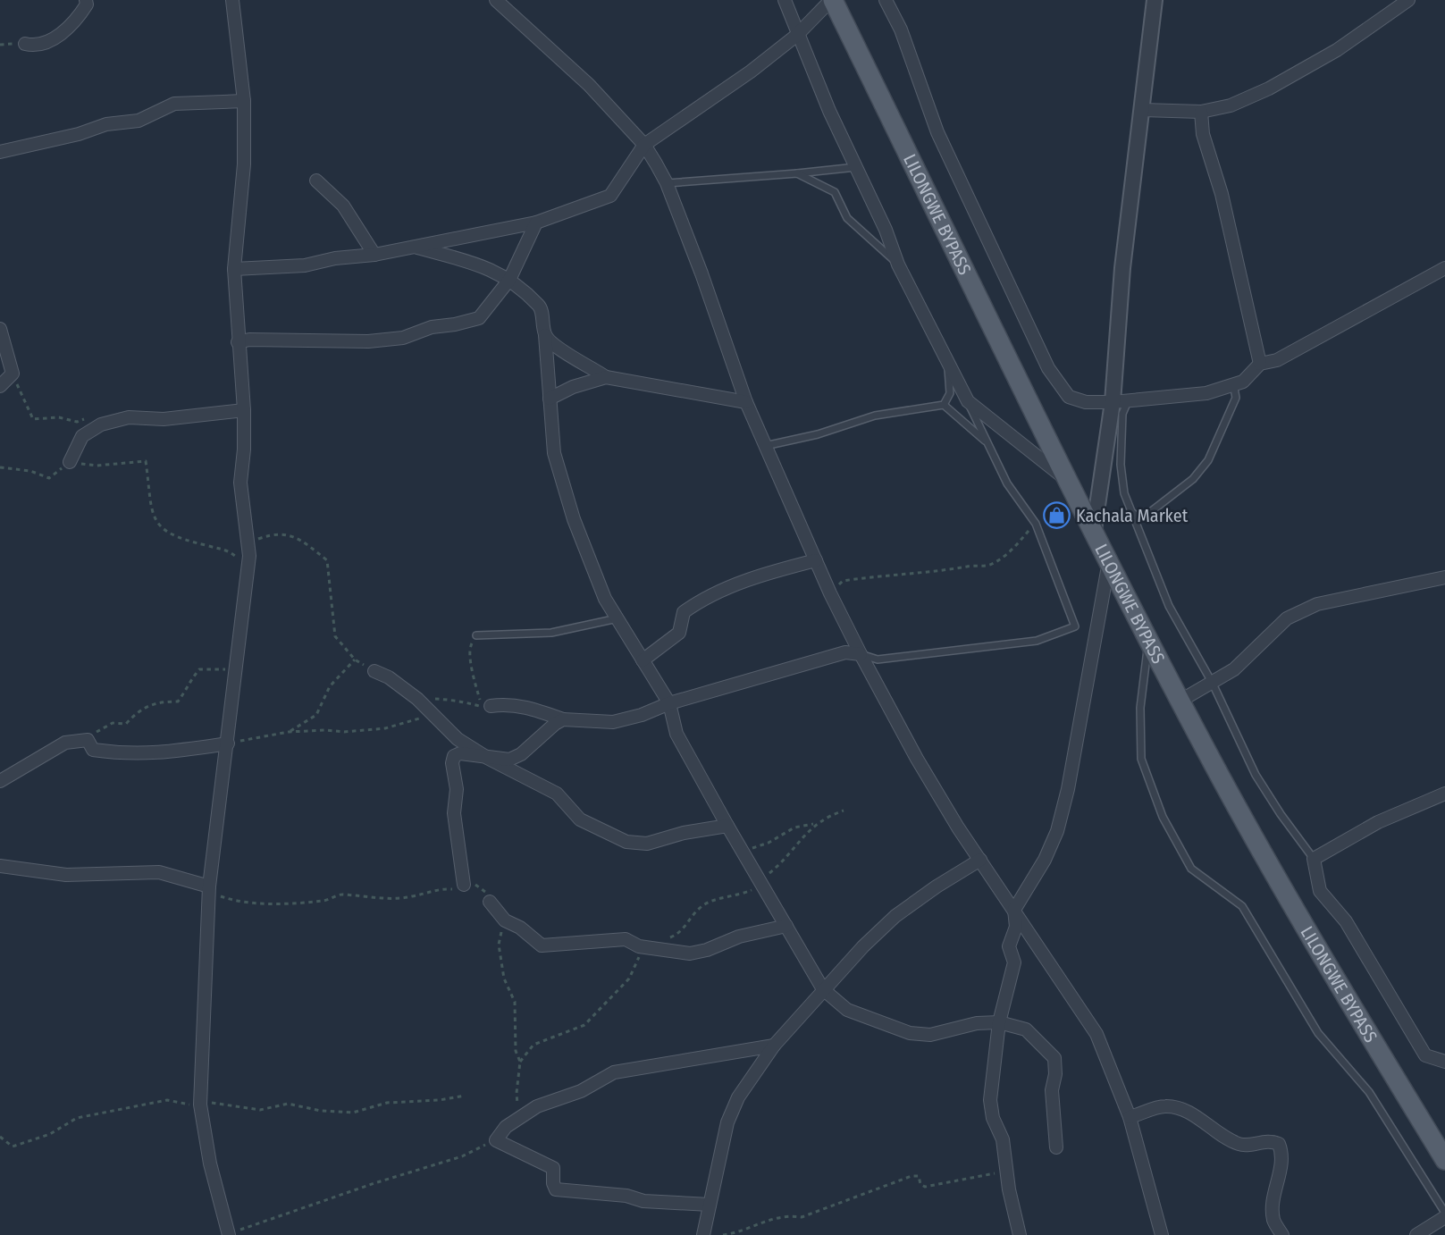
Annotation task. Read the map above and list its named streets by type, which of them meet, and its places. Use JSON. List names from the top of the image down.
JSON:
{
  "streets": {
    "main road": ["LILONGWE BYPASS"]
  },
  "places": {
    "shop": ["Kachala Market"]
  }
}
